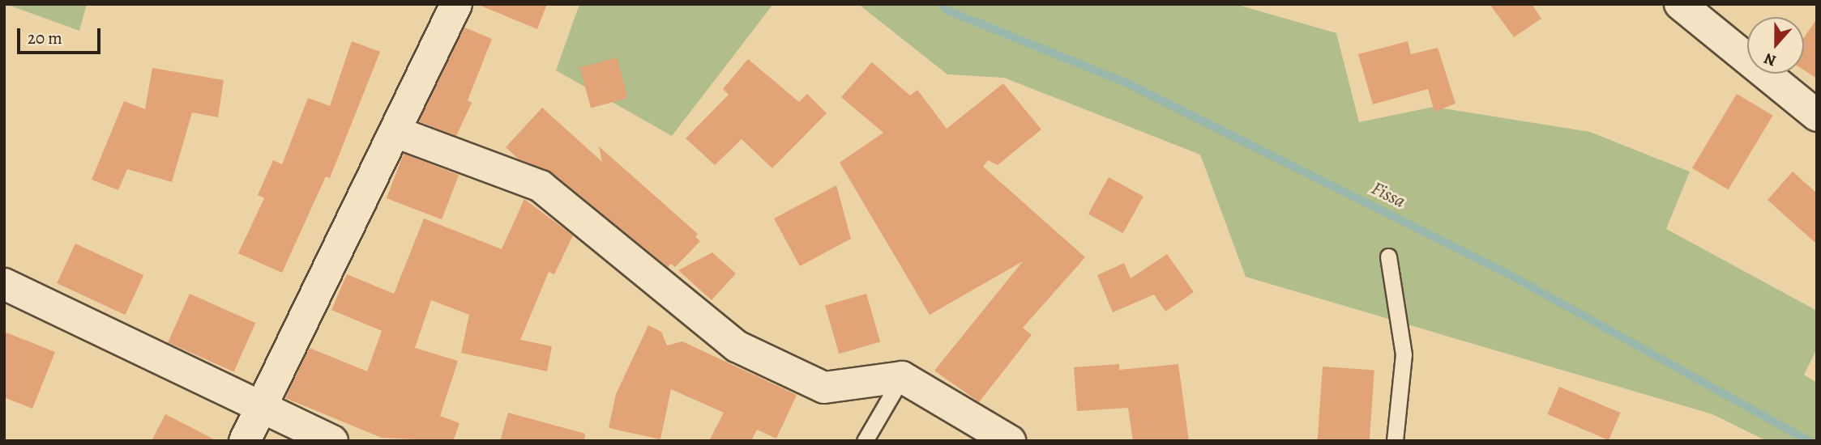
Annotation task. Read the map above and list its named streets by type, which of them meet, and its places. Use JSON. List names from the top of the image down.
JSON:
{
  "water": ["Fissa"],
  "scale_bar": "20 m",
  "north": "bottom"
}
